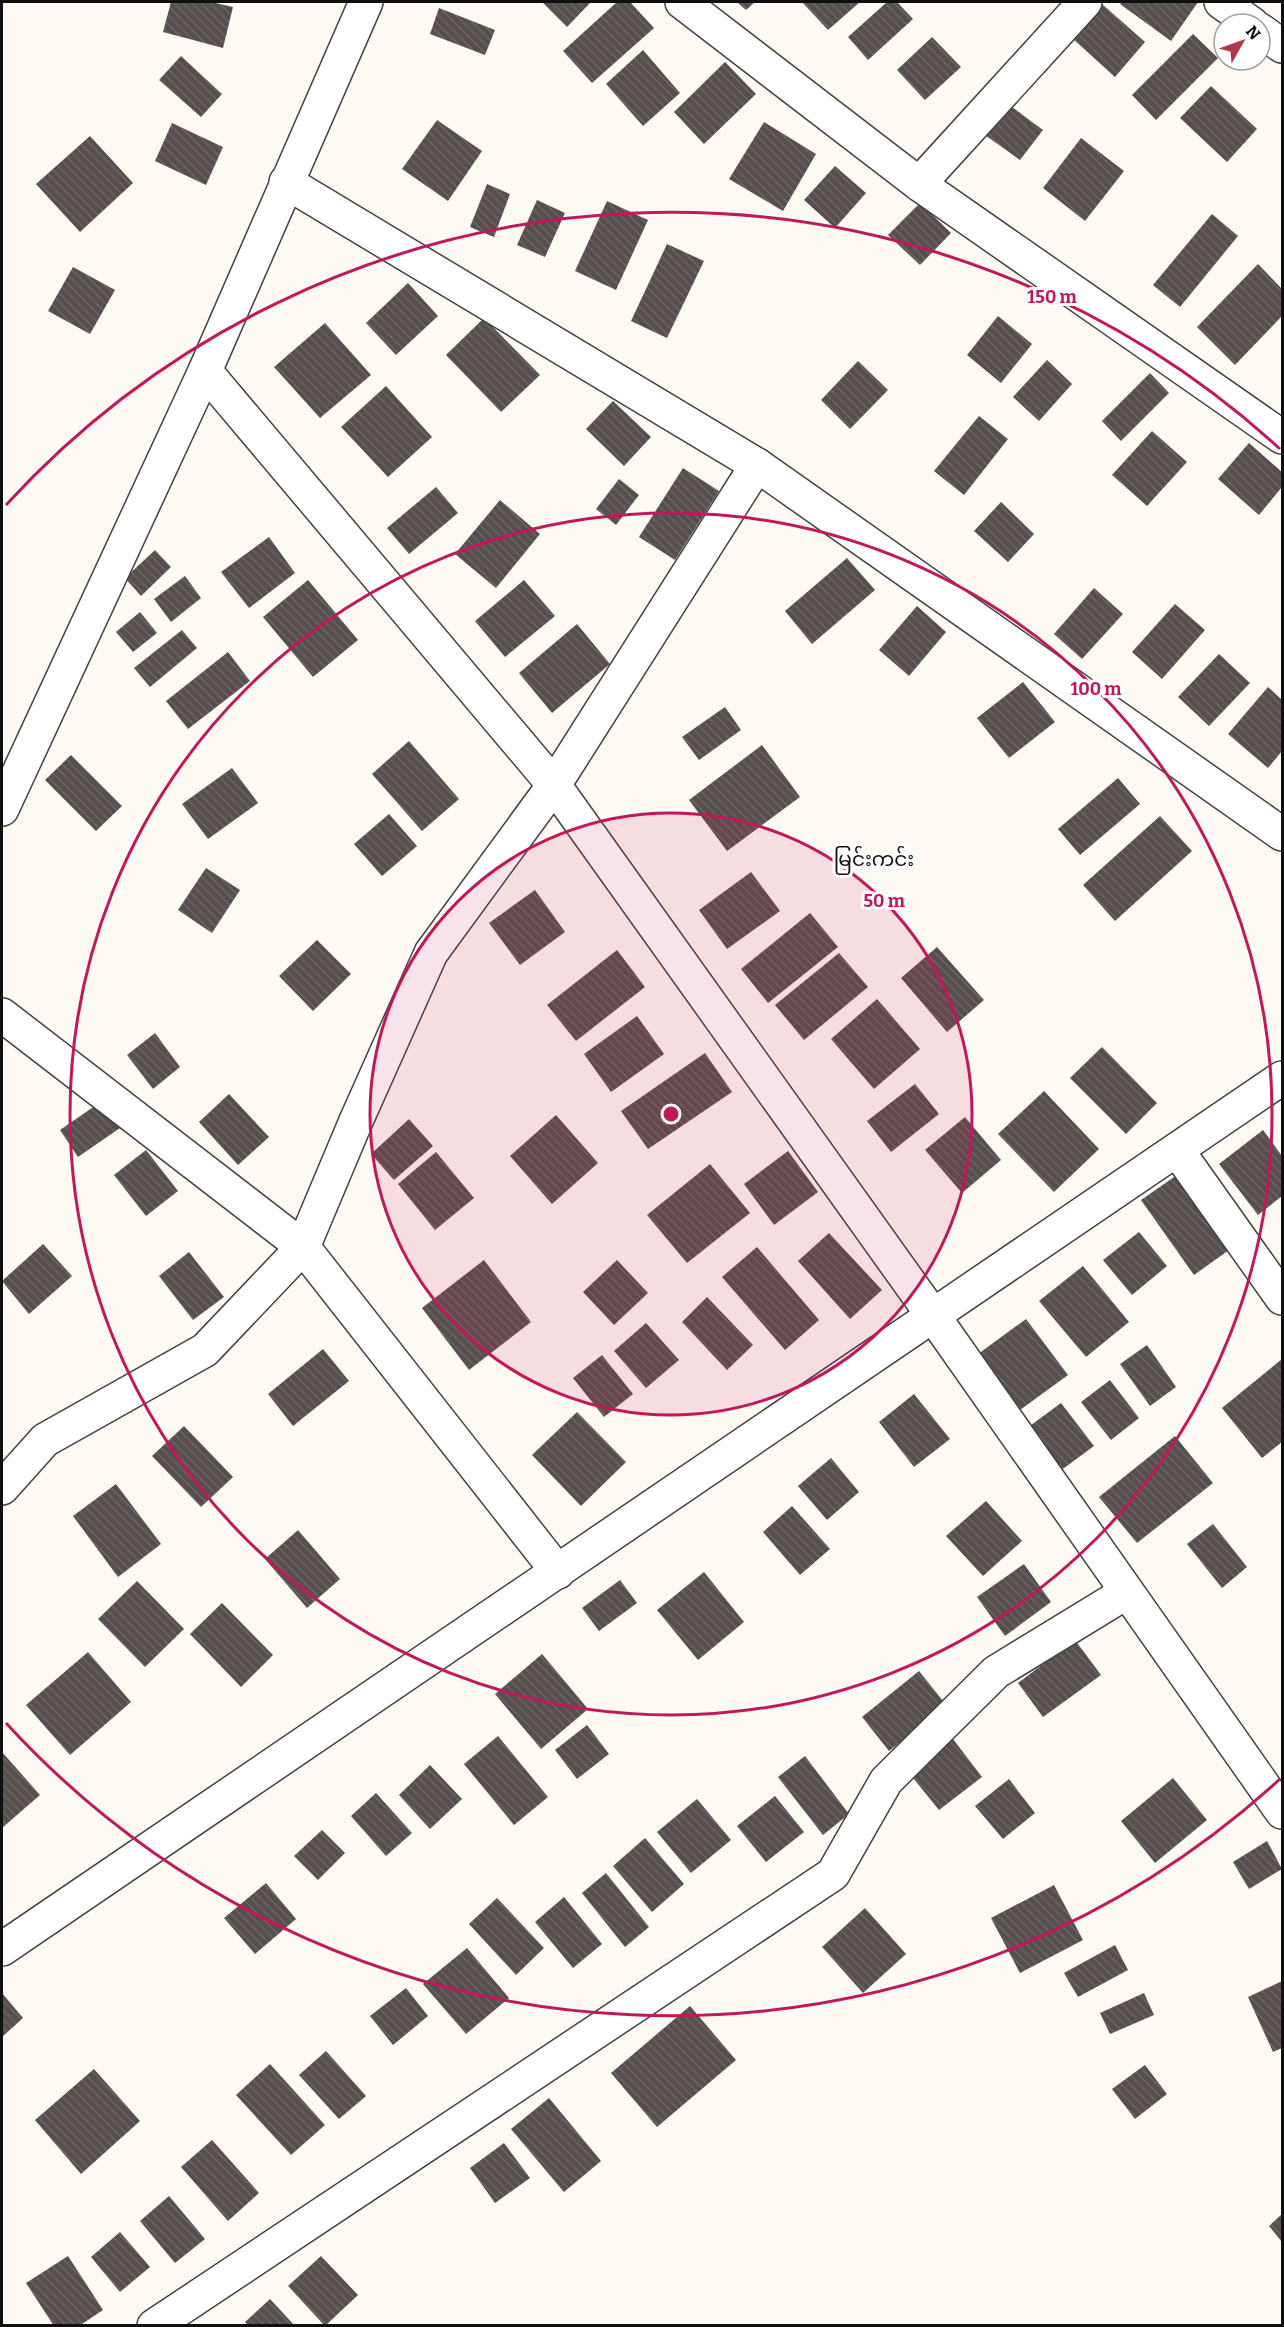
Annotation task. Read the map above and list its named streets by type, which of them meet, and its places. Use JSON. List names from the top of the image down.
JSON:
{
  "districts": ["မြင်းကင်း"],
  "north": "top right",
  "rings": ["150 m", "100 m", "50 m"]
}
